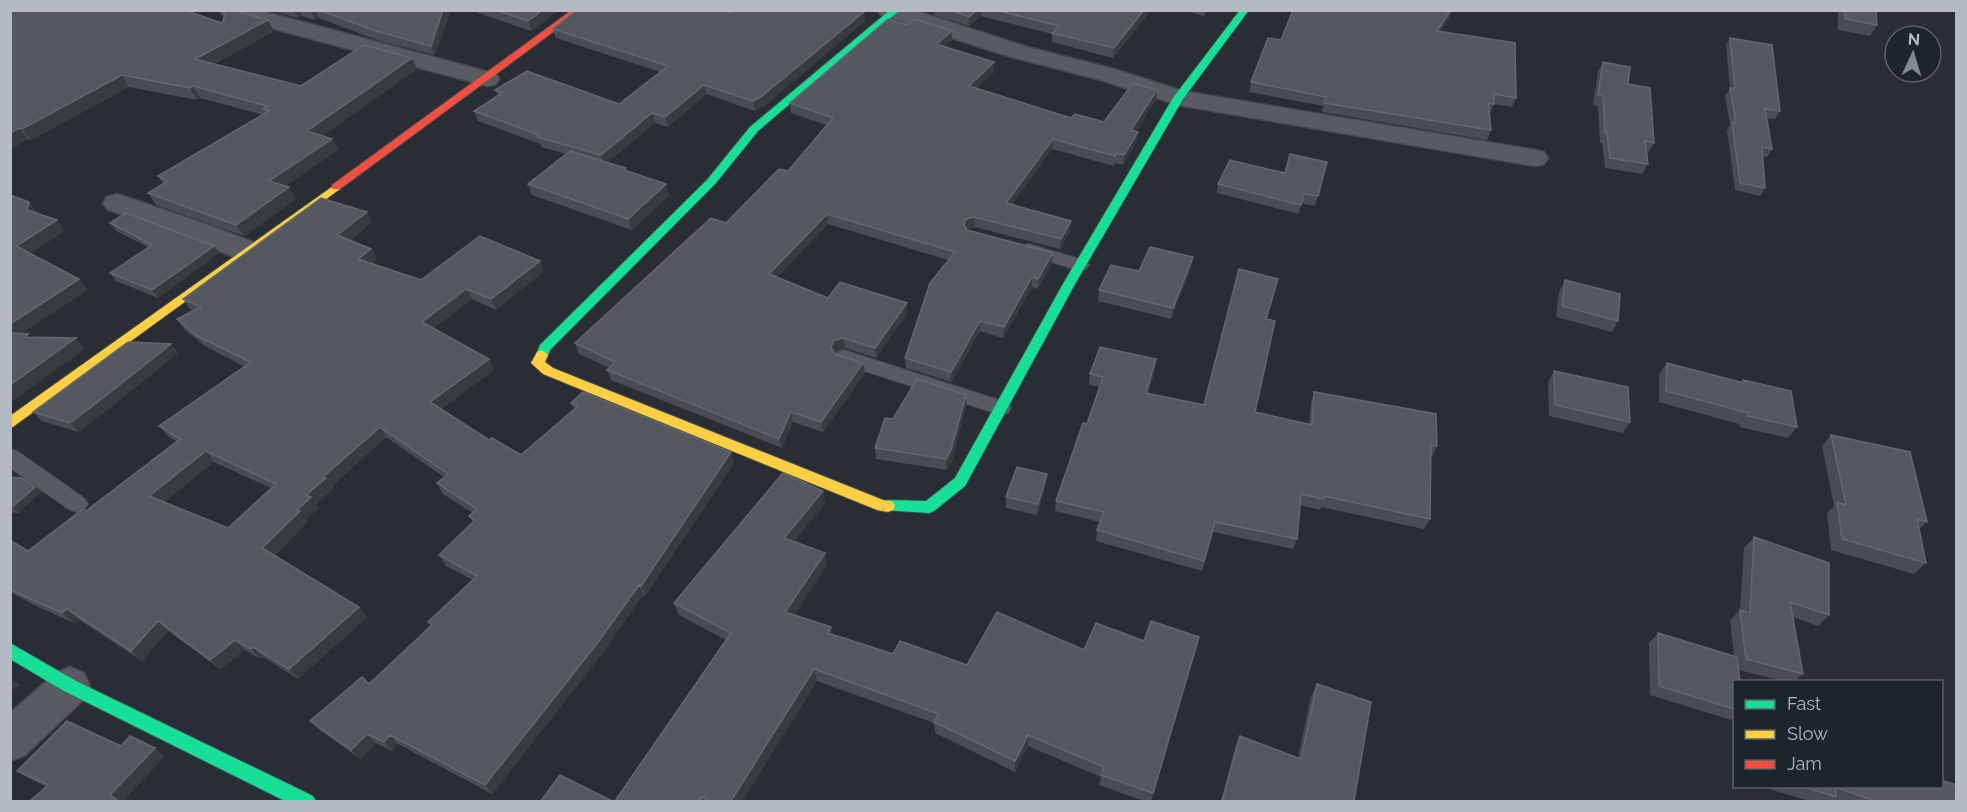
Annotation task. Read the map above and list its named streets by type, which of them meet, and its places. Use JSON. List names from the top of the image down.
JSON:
{
  "legend": ["Fast", "Slow", "Jam"],
  "north": "top"
}
